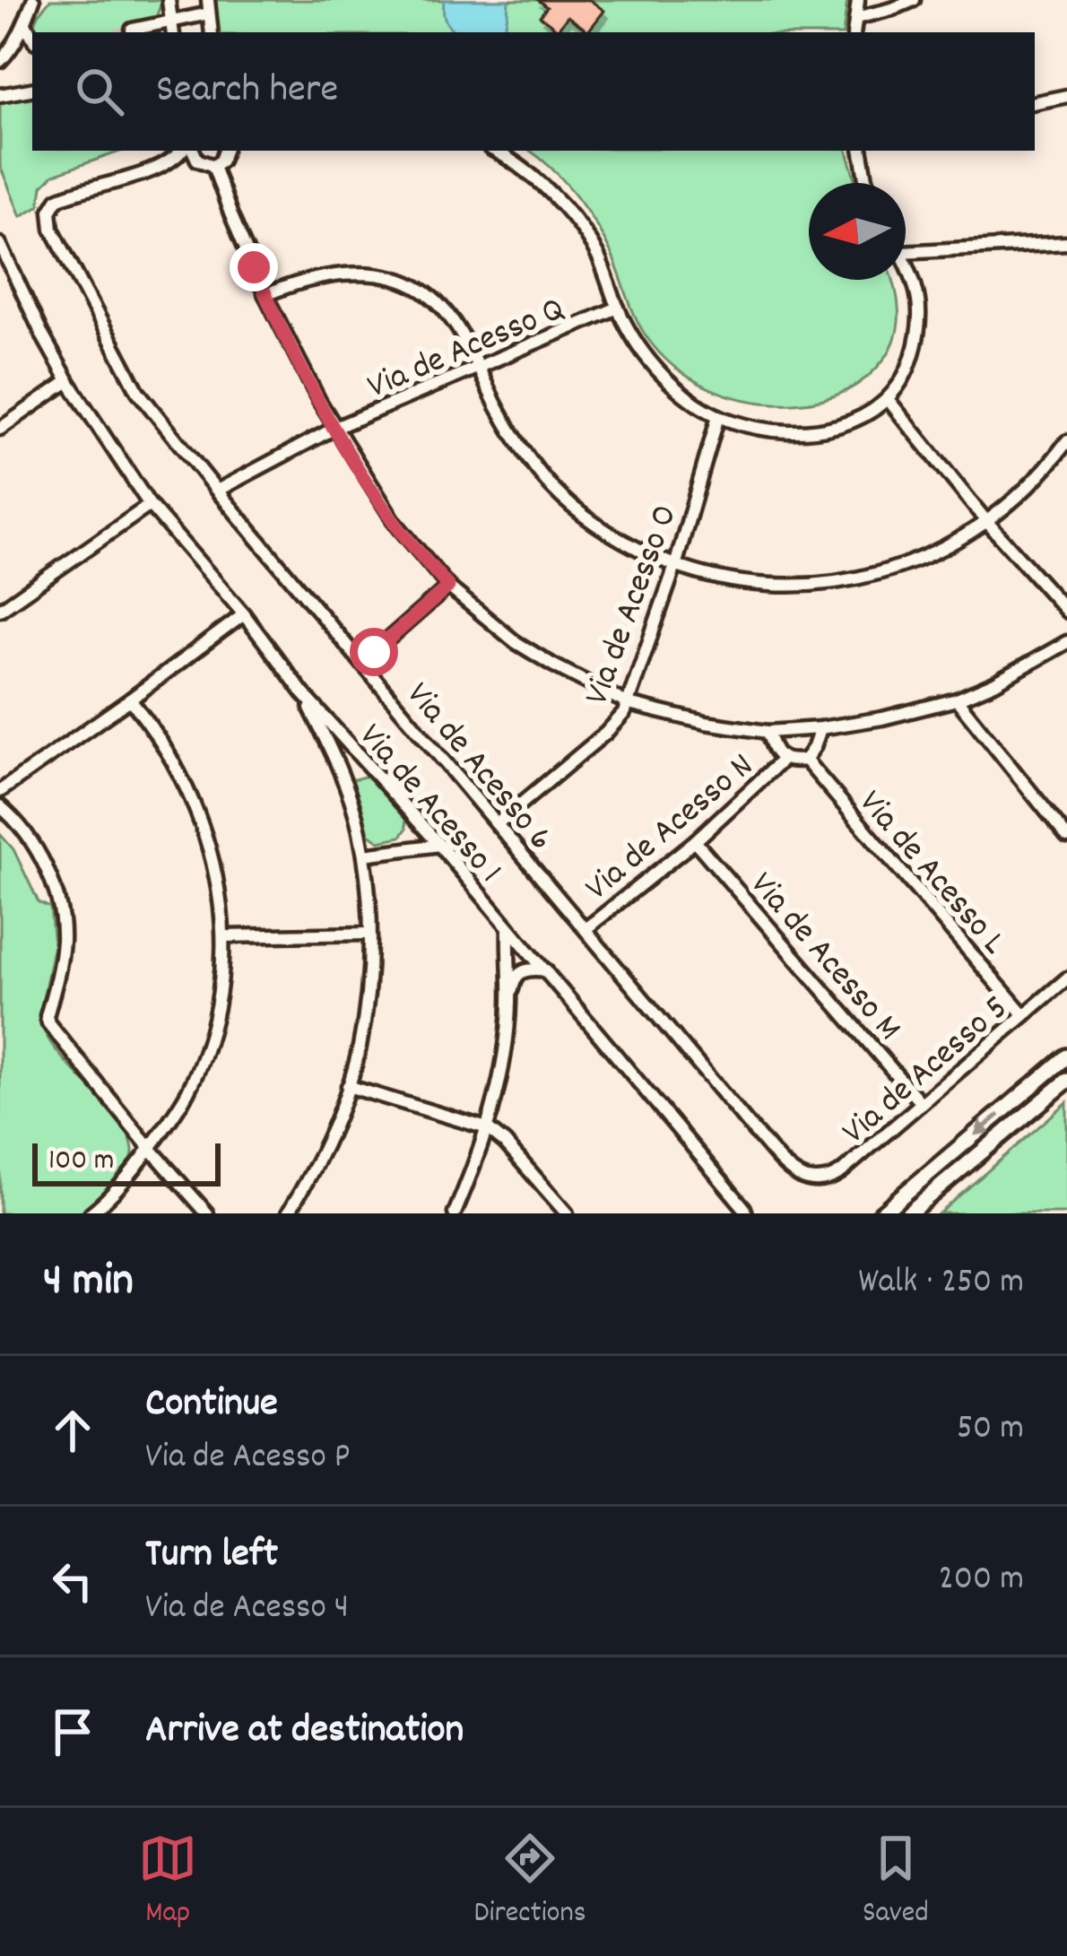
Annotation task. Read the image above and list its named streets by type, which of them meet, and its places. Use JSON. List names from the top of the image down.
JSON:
{
  "streets": {
    "street": [
      "Via de Acesso Q",
      "Via de Acesso O",
      "Via de Acesso 6",
      "Via de Acesso 1",
      "Via de Acesso N",
      "Via de Acesso L",
      "Via de Acesso M",
      "Via de Acesso 5"
    ]
  },
  "crossings": [
    ["Via de Acesso Q", "Via de Acesso 6"],
    ["Via de Acesso O", "Via de Acesso 6"],
    ["Via de Acesso 6", "Via de Acesso N"],
    ["Via de Acesso 6", "Via de Acesso 5"],
    ["Via de Acesso N", "Via de Acesso M"],
    ["Via de Acesso L", "Via de Acesso 5"],
    ["Via de Acesso M", "Via de Acesso 5"]
  ],
  "scale_bar": "100 m",
  "north": "left",
  "page": {
    "search": "Search here",
    "scale": "100 m",
    "heading": ["4 min", "Walk · 250 m"],
    "list": [
      ["Continue", "Via de Acesso P", "50 m"],
      ["Turn left", "Via de Acesso 4", "200 m"],
      "Arrive at destination"
    ],
    "nav": ["Map", "Directions", "Saved"]
  }
}
